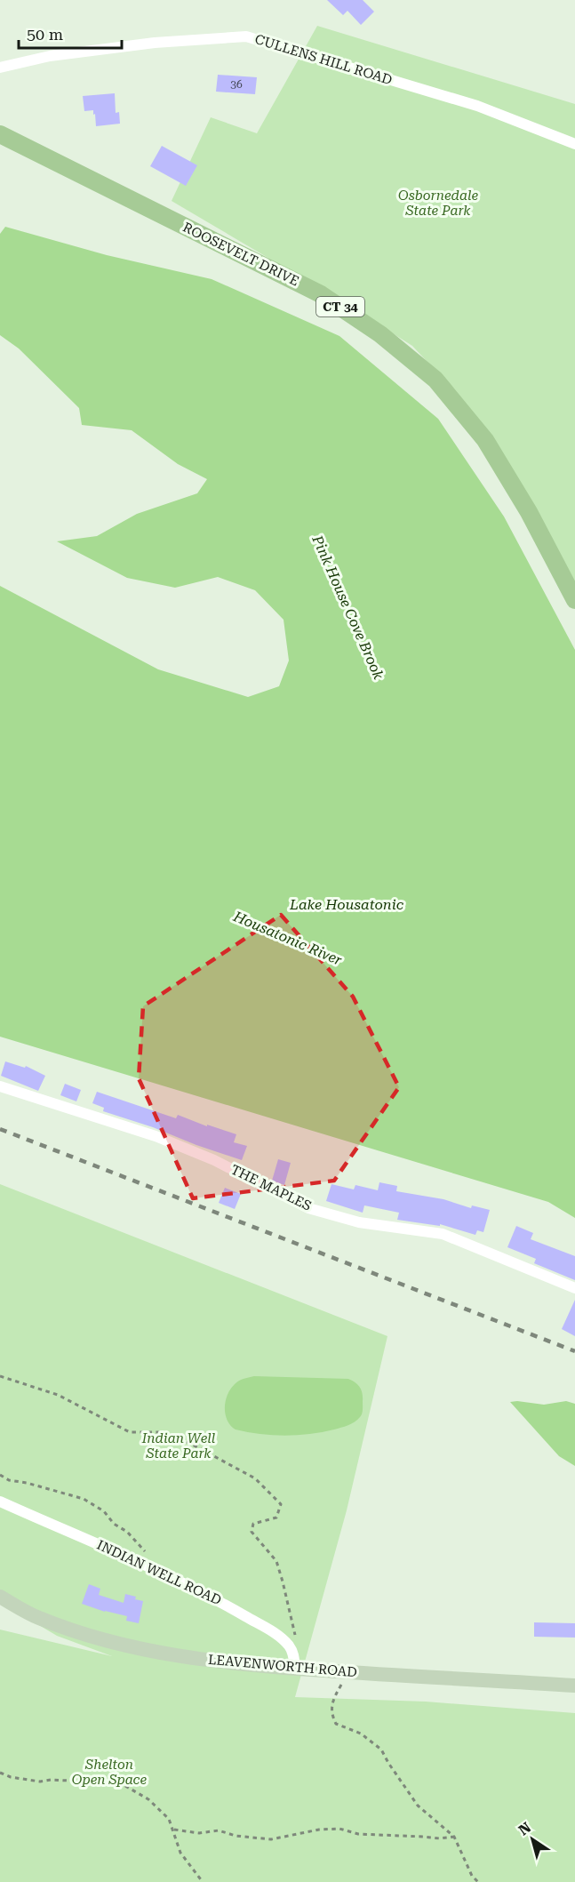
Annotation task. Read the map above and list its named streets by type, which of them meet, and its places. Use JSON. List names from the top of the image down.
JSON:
{
  "streets": {
    "main road": ["ROOSEVELT DRIVE", "CT 34", "LEAVENWORTH ROAD"],
    "street": ["CULLENS HILL ROAD", "THE MAPLES", "INDIAN WELL ROAD"]
  },
  "crossings": [
    ["INDIAN WELL ROAD", "LEAVENWORTH ROAD"]
  ],
  "water": ["Pink House Cove Brook", "Lake Housatonic", "Housatonic River"],
  "parks": ["Osbornedale State Park", "Indian Well State Park", "Shelton Open Space"],
  "house_numbers": ["36"],
  "scale_bar": "50 m",
  "north": "top left"
}
